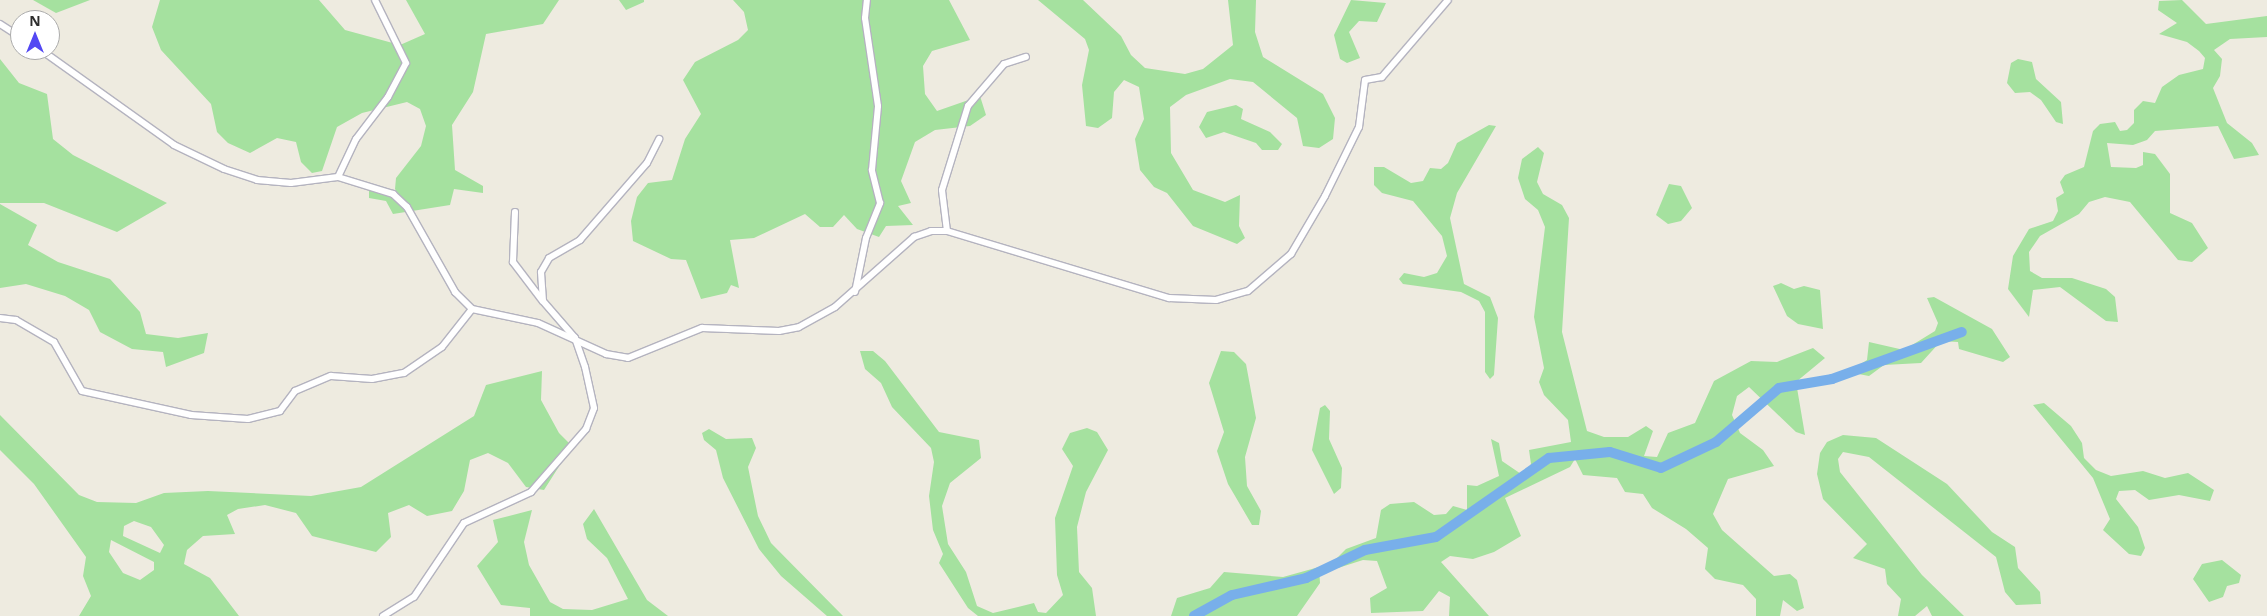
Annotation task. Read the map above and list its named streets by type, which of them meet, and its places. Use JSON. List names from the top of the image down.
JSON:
{
  "north": "top"
}
